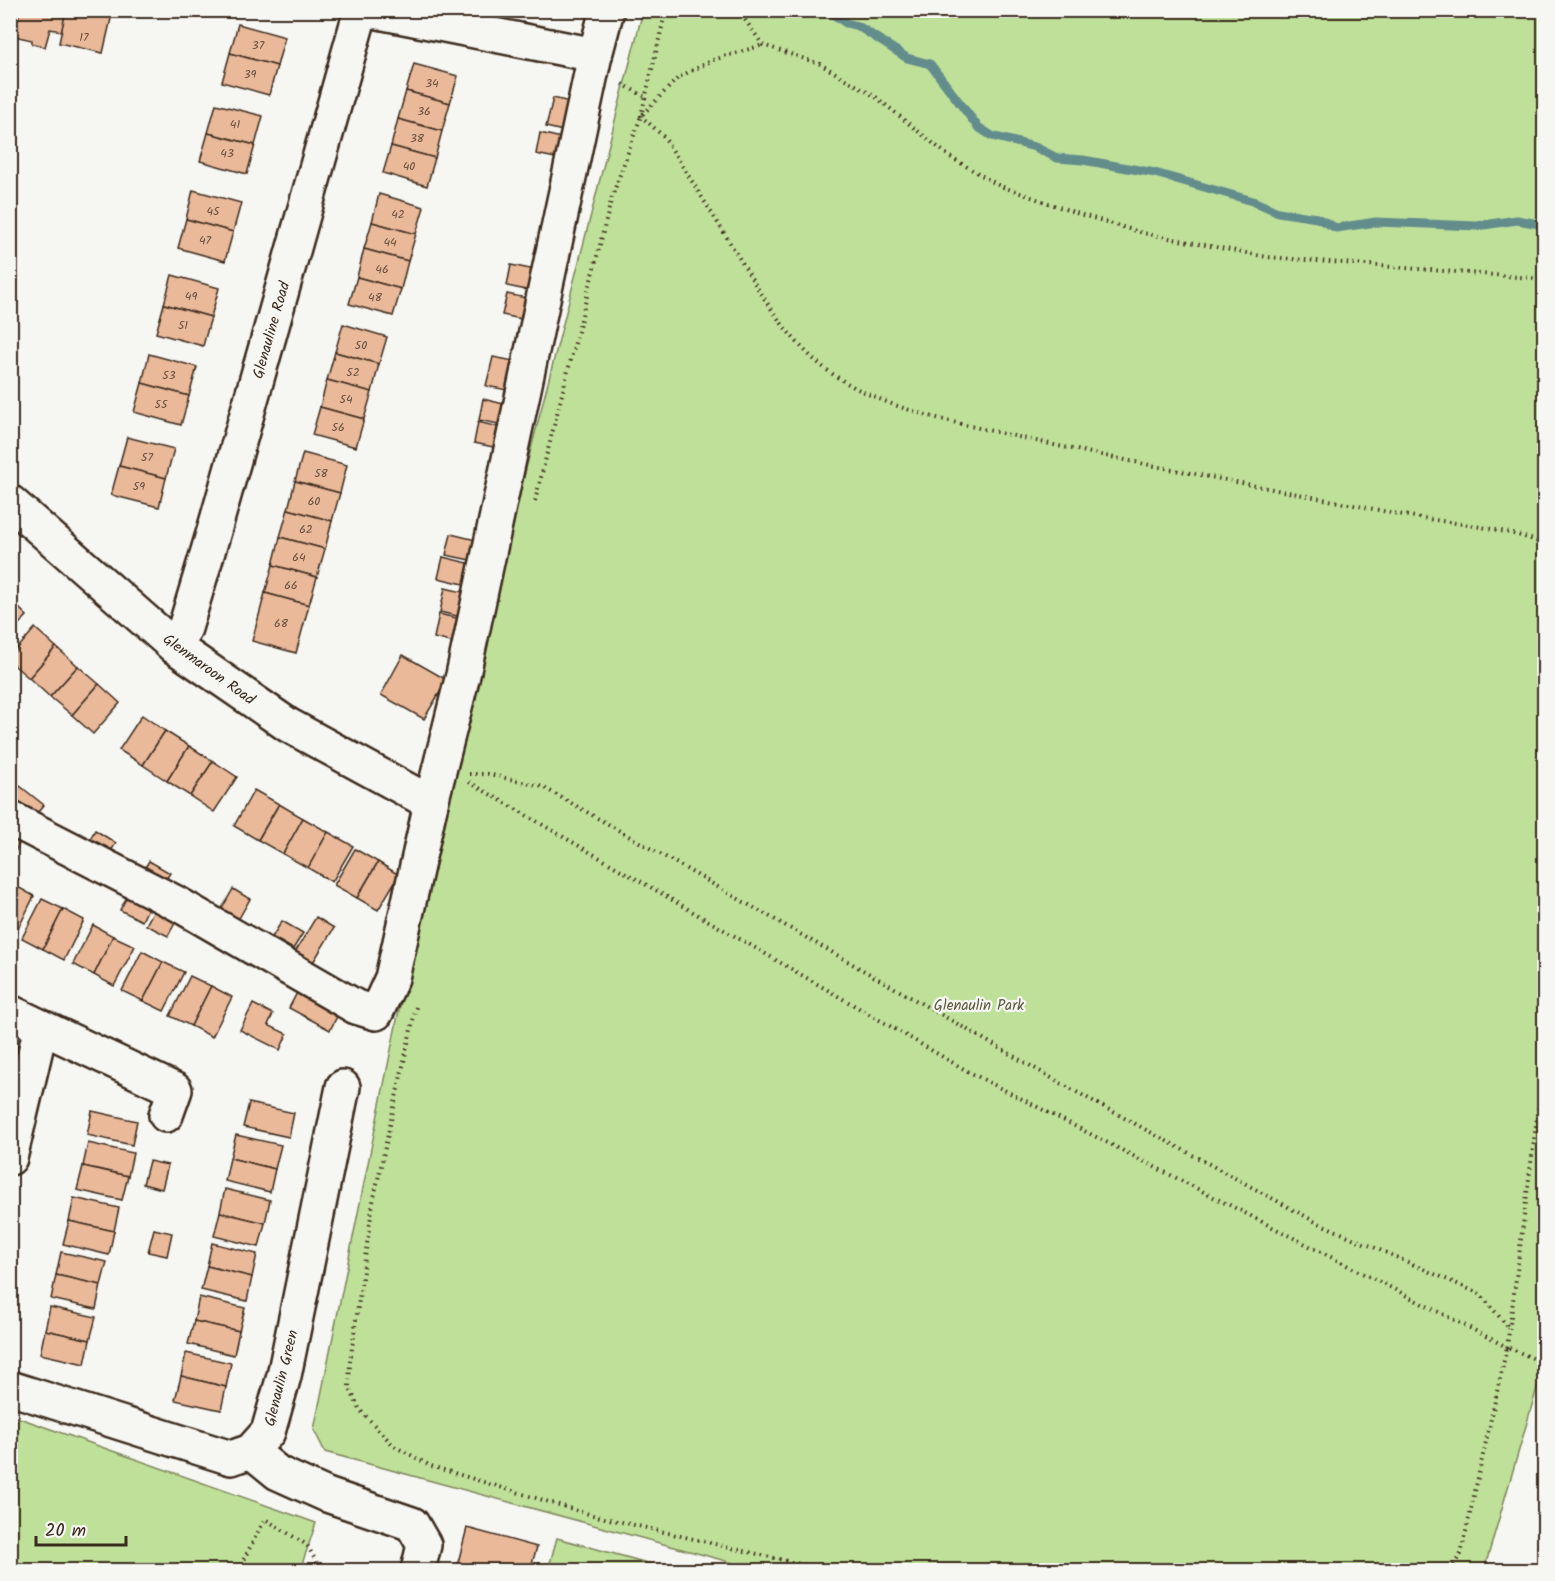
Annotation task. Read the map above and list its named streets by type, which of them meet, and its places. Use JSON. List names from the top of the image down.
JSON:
{
  "streets": {
    "street": ["Glenauline Road", "Glenmaroon Road", "Glenaulin Green"]
  },
  "crossings": [
    ["Glenauline Road", "Glenmaroon Road"]
  ],
  "parks": ["Glenaulin Park"],
  "house_numbers": [
    "17",
    "37",
    "39",
    "34",
    "36",
    "41",
    "38",
    "43",
    "40",
    "45",
    "42",
    "47",
    "44",
    "46",
    "49",
    "48",
    "51",
    "50",
    "52",
    "53",
    "54",
    "55",
    "56",
    "57",
    "58",
    "59",
    "60",
    "62",
    "64",
    "66",
    "68"
  ],
  "scale_bar": "20 m"
}
